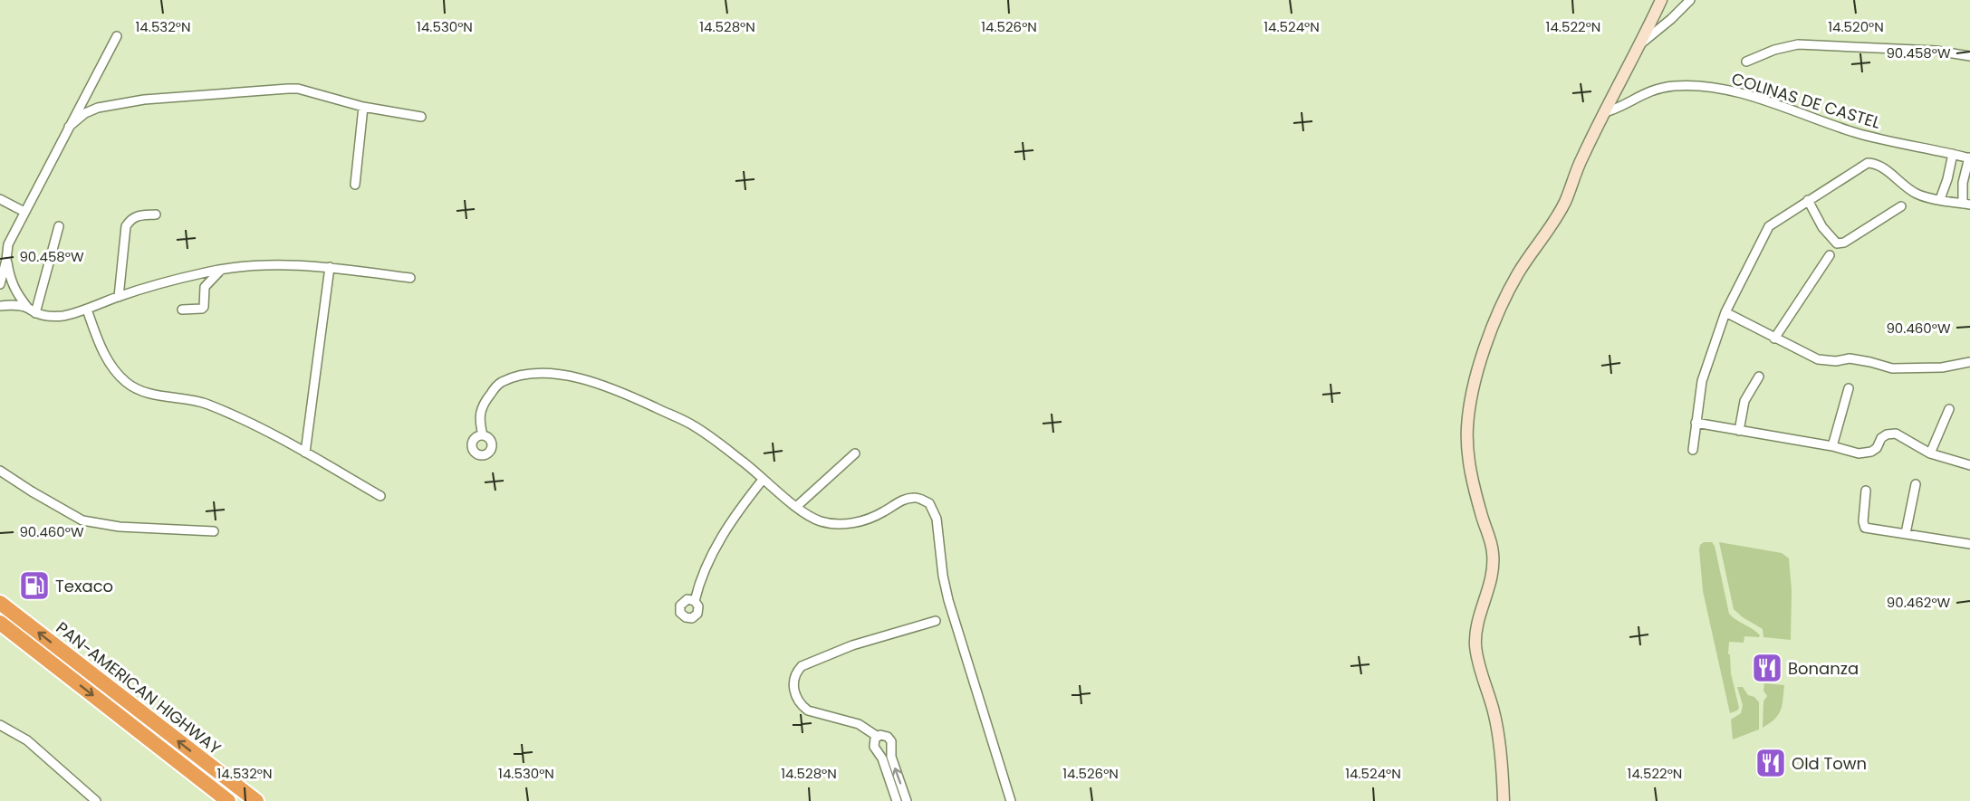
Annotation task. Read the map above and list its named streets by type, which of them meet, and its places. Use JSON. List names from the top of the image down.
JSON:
{
  "streets": {
    "highway": ["PAN-AMERICAN HIGHWAY"],
    "street": ["COLINAS DE CASTEL"]
  },
  "places": {
    "fuel station": ["Texaco"],
    "restaurant": ["Bonanza", "Old Town"]
  },
  "coordinates": [
    "14.532°N",
    "14.530°N",
    "14.528°N",
    "14.526°N",
    "14.524°N",
    "14.522°N",
    "14.520°N",
    "90.458°W",
    "90.460°W",
    "90.462°W"
  ]
}
